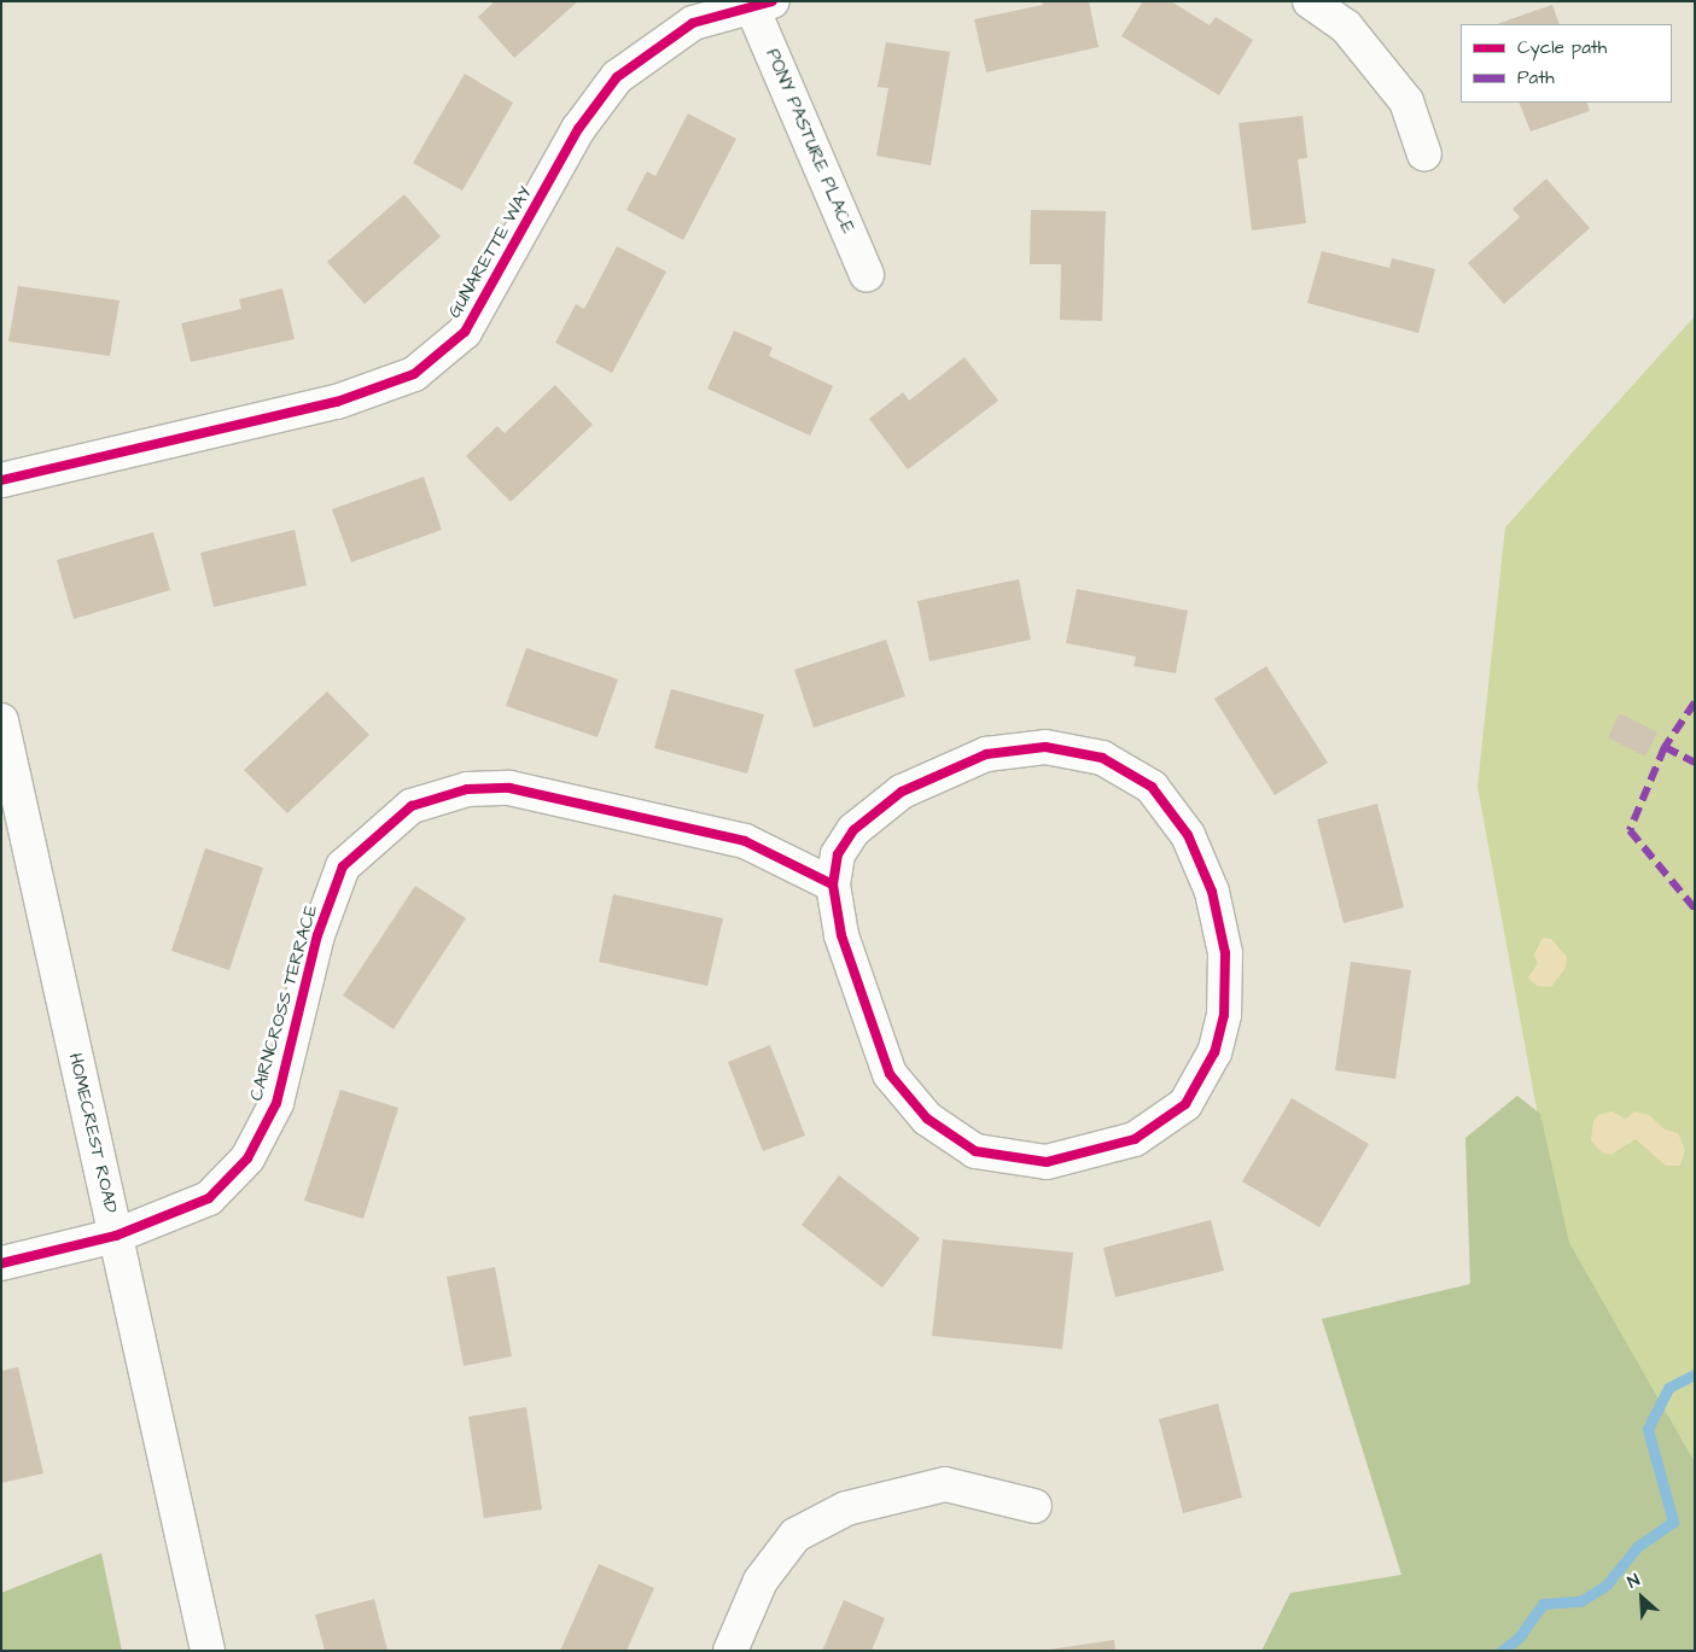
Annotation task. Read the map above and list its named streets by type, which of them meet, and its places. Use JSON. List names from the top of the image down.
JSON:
{
  "streets": {
    "street": [
      "PONY PASTURE PLACE",
      "GUNARETTE WAY",
      "CAIRNCROSS TERRACE",
      "HOMECREST ROAD"
    ]
  },
  "crossings": [
    ["PONY PASTURE PLACE", "GUNARETTE WAY"],
    ["CAIRNCROSS TERRACE", "HOMECREST ROAD"]
  ],
  "legend": ["Cycle path", "Path"],
  "north": "top left"
}
